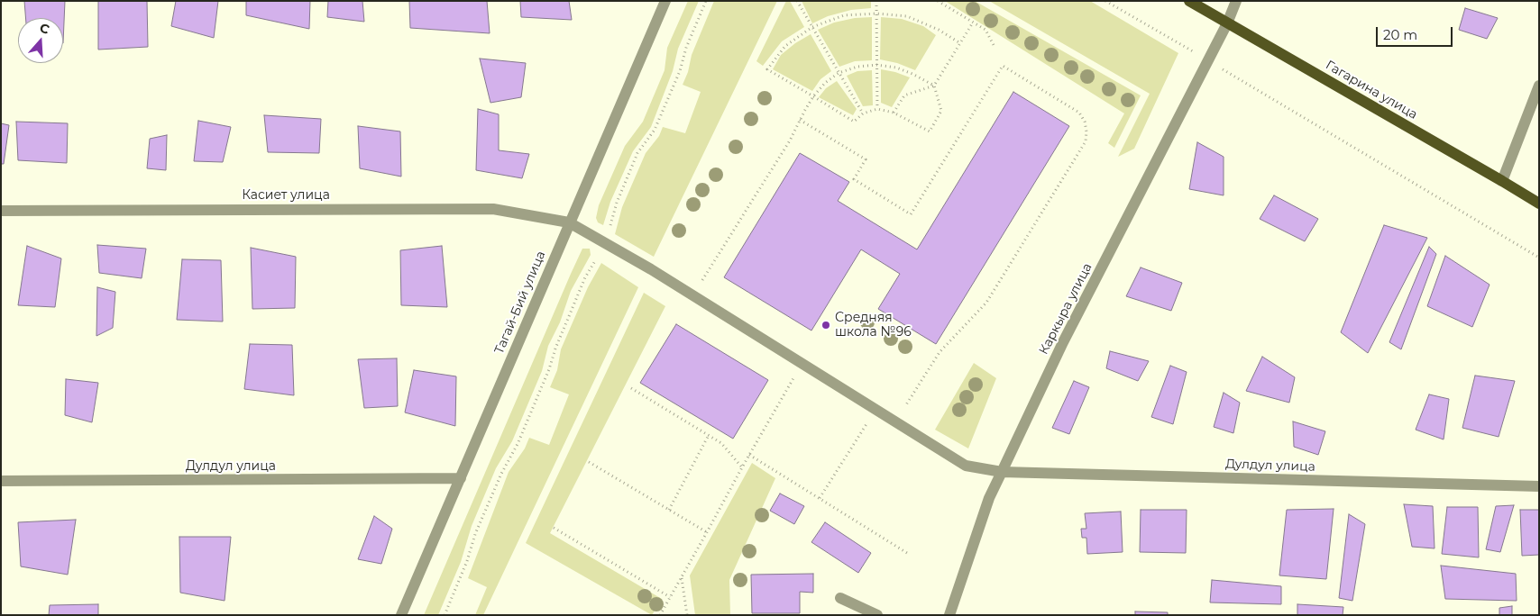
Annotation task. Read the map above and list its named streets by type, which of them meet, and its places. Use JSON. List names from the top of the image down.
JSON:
{
  "streets": {
    "main road": ["Гагарина улица"],
    "street": [
      "Касиет улица",
      "Тагай-Бий улица",
      "Каркыра улица",
      "Дулдул улица"
    ]
  },
  "crossings": [
    ["Гагарина улица", "Каркыра улица"],
    ["Касиет улица", "Тагай-Бий улица"],
    ["Касиет улица", "Дулдул улица"],
    ["Тагай-Бий улица", "Дулдул улица"],
    ["Каркыра улица", "Дулдул улица"]
  ],
  "places": ["Средняя школа №96"],
  "scale_bar": "20 m",
  "north": "top"
}
